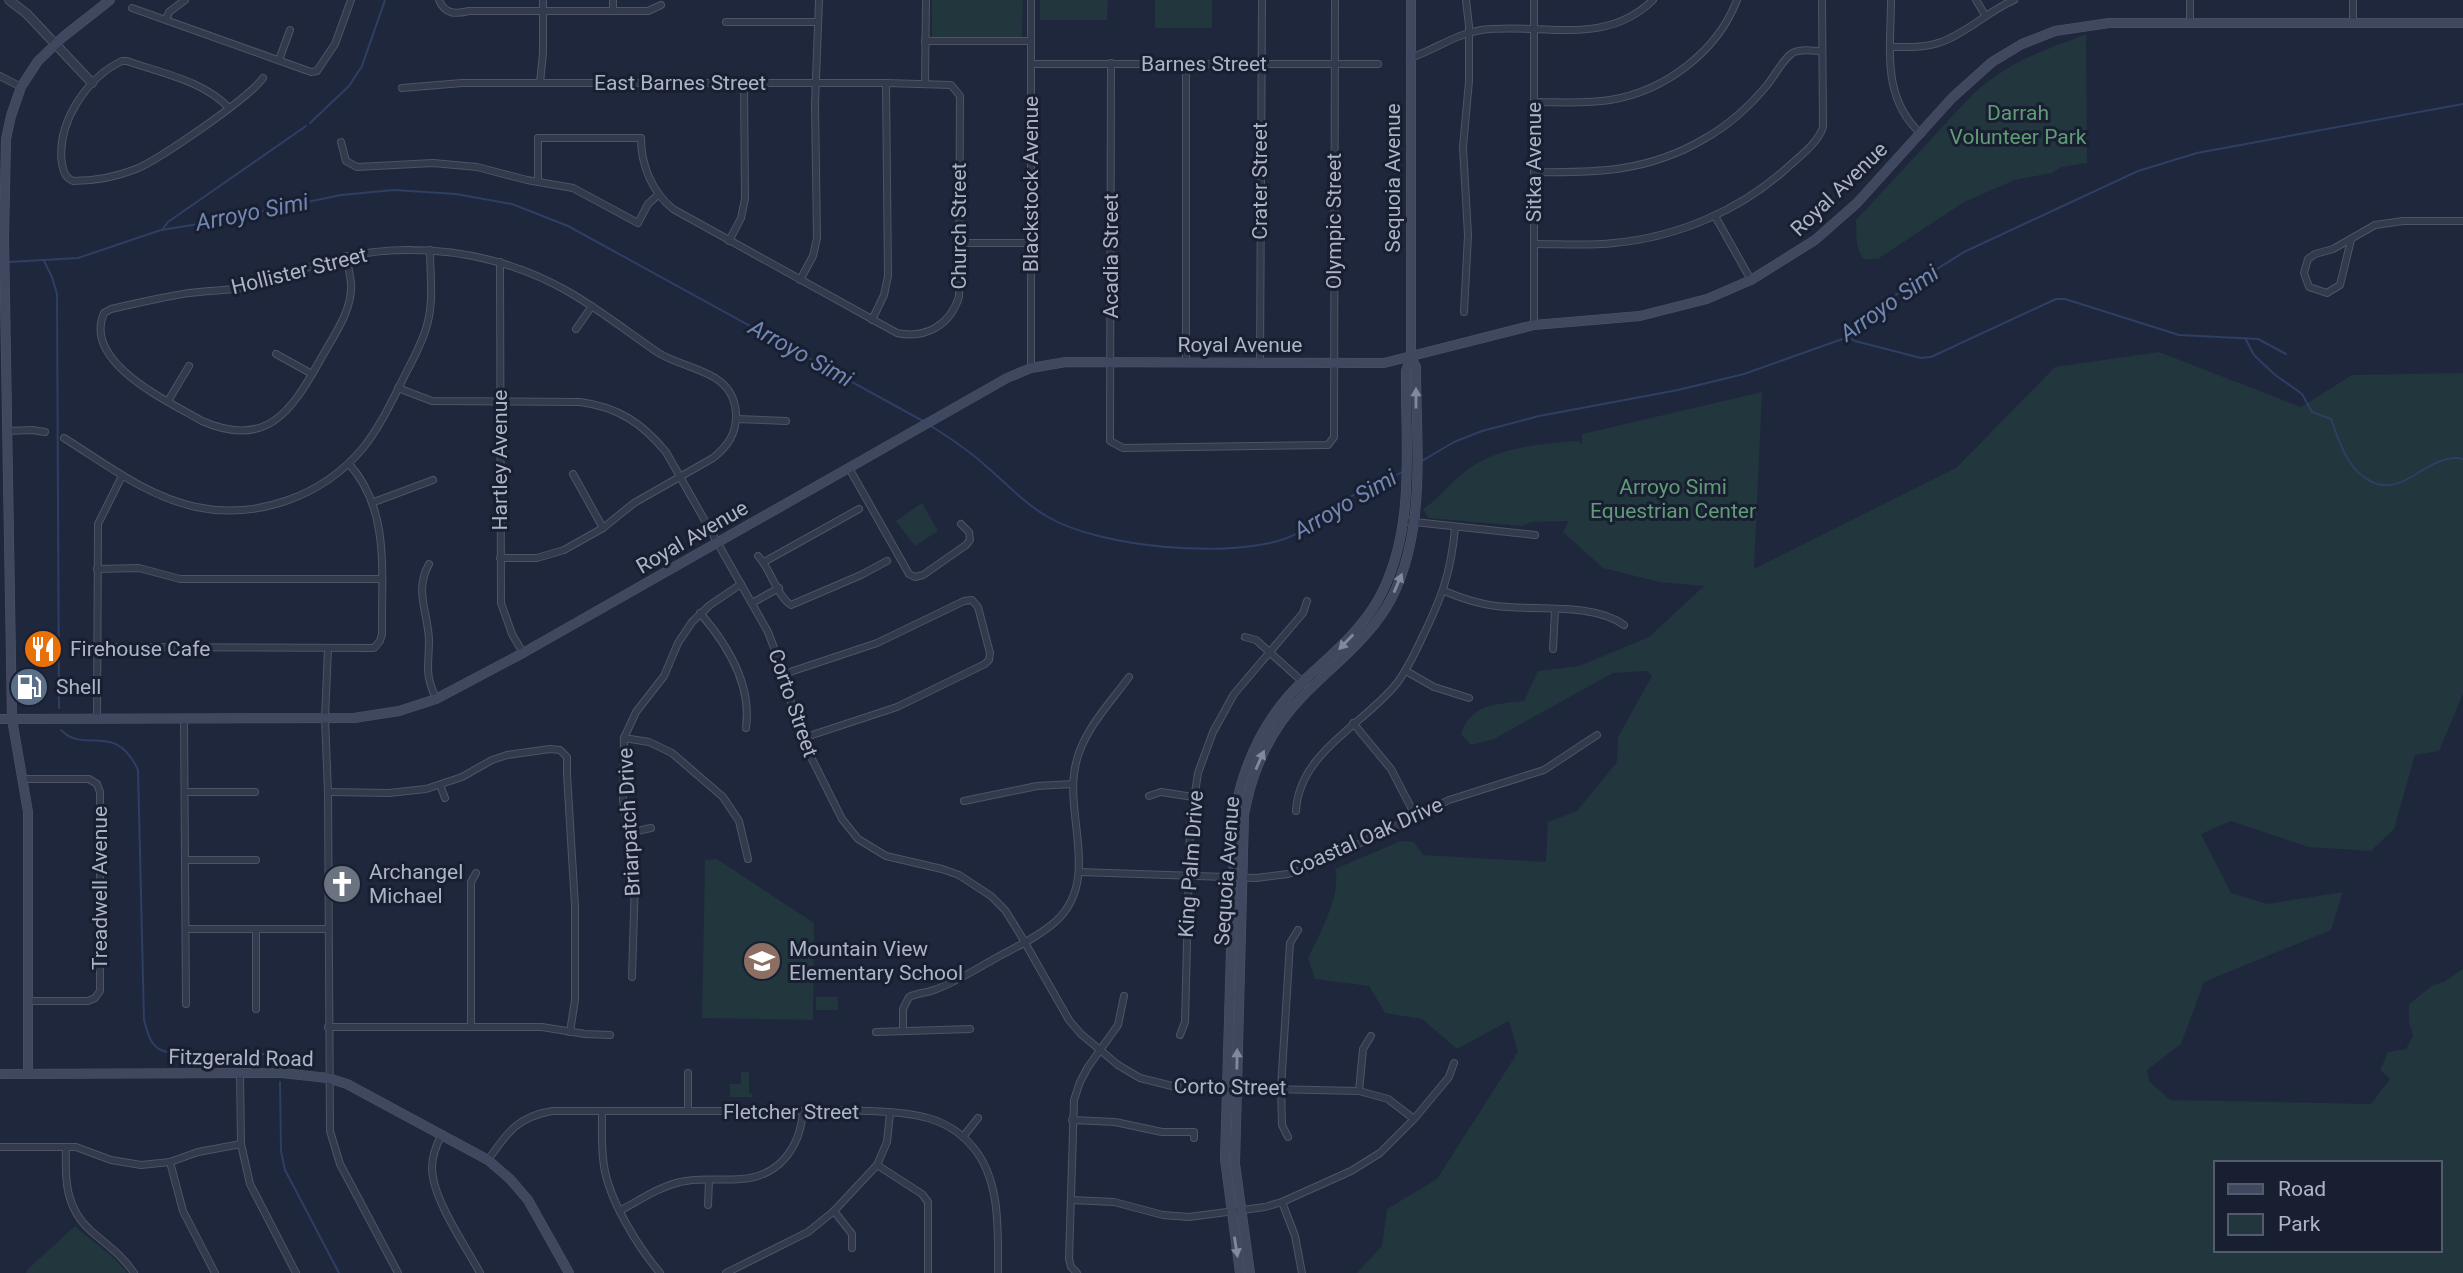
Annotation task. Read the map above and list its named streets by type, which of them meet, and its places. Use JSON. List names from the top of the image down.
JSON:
{
  "streets": {
    "main road": ["Sequoia Avenue", "Royal Avenue", "Fitzgerald Road"],
    "street": [
      "Barnes Street",
      "East Barnes Street",
      "Sitka Avenue",
      "Crater Street",
      "Blackstock Avenue",
      "Olympic Street",
      "Church Street",
      "Acadia Street",
      "Hollister Street",
      "Hartley Avenue",
      "Corto Street",
      "Briarpatch Drive",
      "Coastal Oak Drive",
      "King Palm Drive",
      "Treadwell Avenue",
      "Fletcher Street"
    ]
  },
  "crossings": [
    ["Barnes Street", "Crater Street"],
    ["Barnes Street", "Blackstock Avenue"],
    ["Barnes Street", "Olympic Street"],
    ["Barnes Street", "Acadia Street"],
    ["East Barnes Street", "Church Street"],
    ["Sitka Avenue", "Royal Avenue"],
    ["Sequoia Avenue", "Royal Avenue"],
    ["Sequoia Avenue", "Corto Street"],
    ["Sequoia Avenue", "Coastal Oak Drive"],
    ["Crater Street", "Royal Avenue"],
    ["Blackstock Avenue", "Royal Avenue"],
    ["Royal Avenue", "Olympic Street"],
    ["Royal Avenue", "Acadia Street"],
    ["Royal Avenue", "Hartley Avenue"],
    ["Royal Avenue", "Corto Street"],
    ["Olympic Street", "Acadia Street"],
    ["Hollister Street", "Hartley Avenue"],
    ["Hartley Avenue", "Corto Street"],
    ["Corto Street", "Briarpatch Drive"],
    ["Coastal Oak Drive", "King Palm Drive"],
    ["Fitzgerald Road", "Fletcher Street"]
  ],
  "water": ["Arroyo Simi"],
  "parks": ["Darrah Volunteer Park", "Arroyo Simi Equestrian Center"],
  "places": {
    "restaurant": ["Firehouse Cafe"],
    "fuel station": ["Shell"],
    "church": ["Archangel Michael"],
    "school or university": ["Mountain View Elementary School"]
  },
  "legend": ["Road", "Park"]
}
